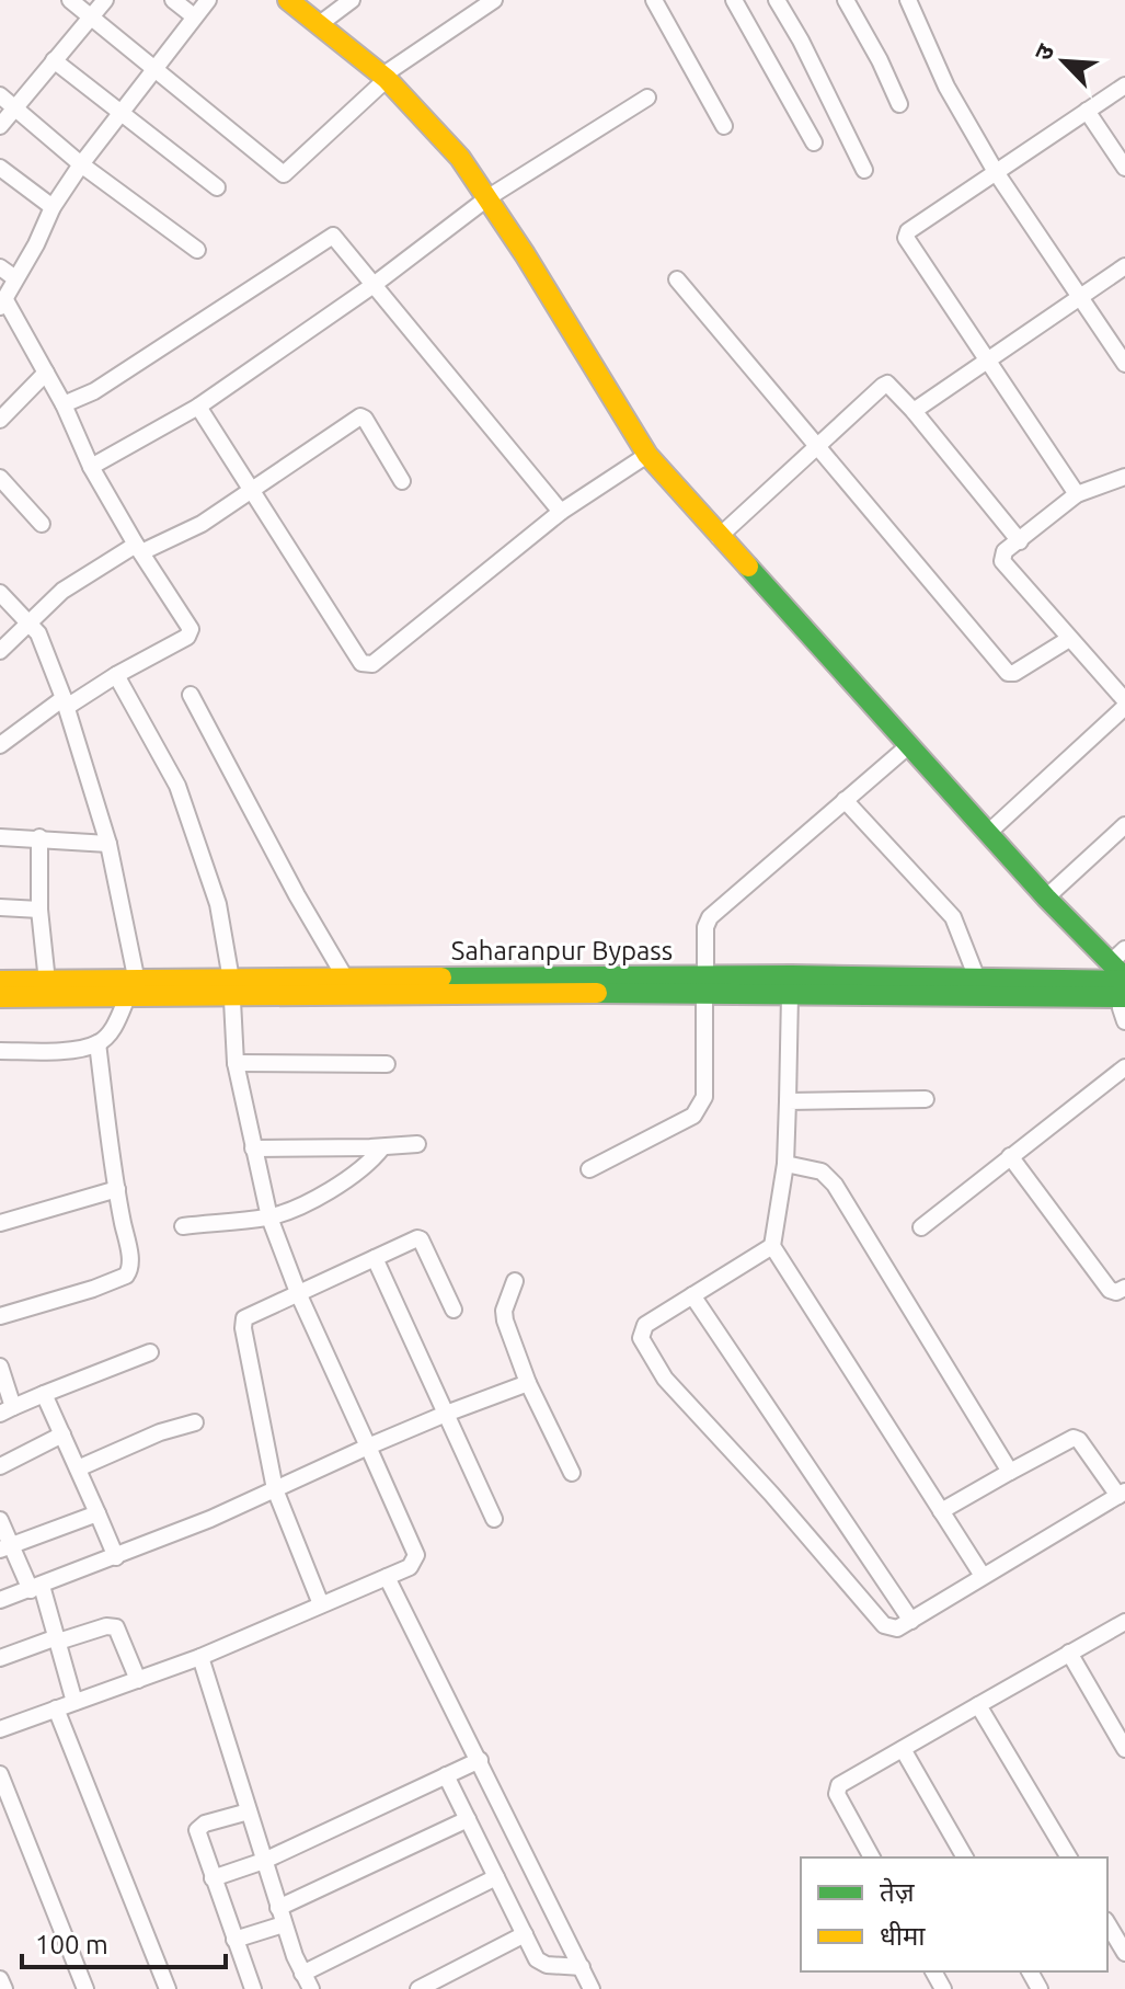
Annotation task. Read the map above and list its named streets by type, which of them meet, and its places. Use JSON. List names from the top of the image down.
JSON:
{
  "streets": {
    "main road": ["Saharanpur Bypass"]
  },
  "legend": ["तेज़", "धीमा"],
  "scale_bar": "100 m",
  "north": "top left"
}
